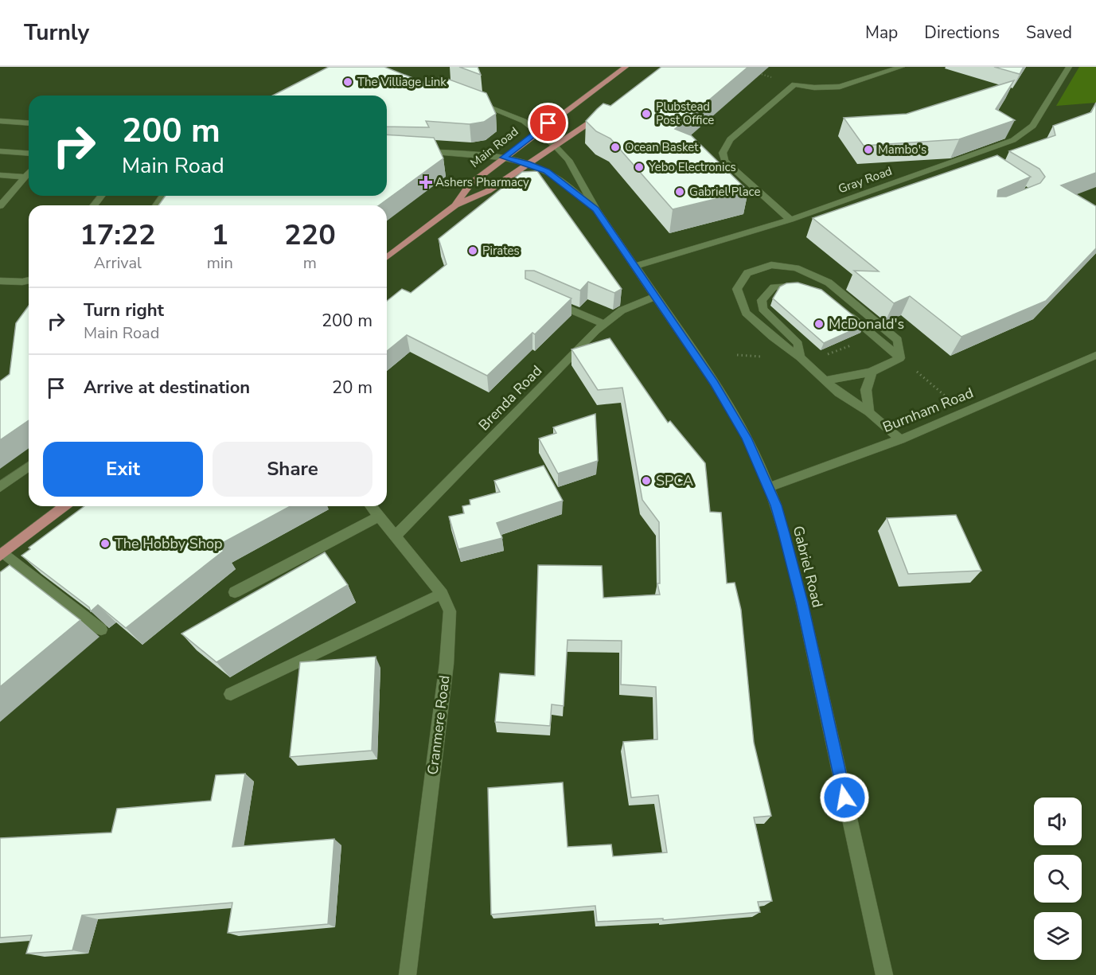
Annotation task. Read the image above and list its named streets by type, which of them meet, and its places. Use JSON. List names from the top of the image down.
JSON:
{
  "streets": {
    "main road": ["Main Road"],
    "street": [
      "Gray Road",
      "Brenda Road",
      "Burnham Road",
      "Gabriel Road",
      "Cranmere Road"
    ]
  },
  "crossings": [
    ["Main Road", "Gabriel Road"],
    ["Gray Road", "Gabriel Road"],
    ["Brenda Road", "Gabriel Road"],
    ["Brenda Road", "Cranmere Road"],
    ["Burnham Road", "Gabriel Road"]
  ],
  "places": {
    "other": [
      "The Villiage Link",
      "Plubstead Post Office",
      "Ocean Basket",
      "Mambo's",
      "Yebo Electronics",
      "Gabriel Place",
      "Pirates",
      "McDonald's",
      "SPCA",
      "The Hobby Shop"
    ],
    "health": ["Ashers Pharmacy"]
  },
  "page": {
    "header": "Turnly",
    "nav": ["Map", "Directions", "Saved"],
    "turn": ["200 m", "Main Road"],
    "eta": [
      "17:22",
      "Arrival",
      "1",
      "min",
      "220",
      "m"
    ],
    "list": [
      {
        "name": "Turn right",
        "note": "Main Road",
        "value": "200 m"
      },
      {
        "name": "Arrive at destination",
        "value": "20 m"
      }
    ],
    "buttons": ["Exit", "Share"]
  }
}
